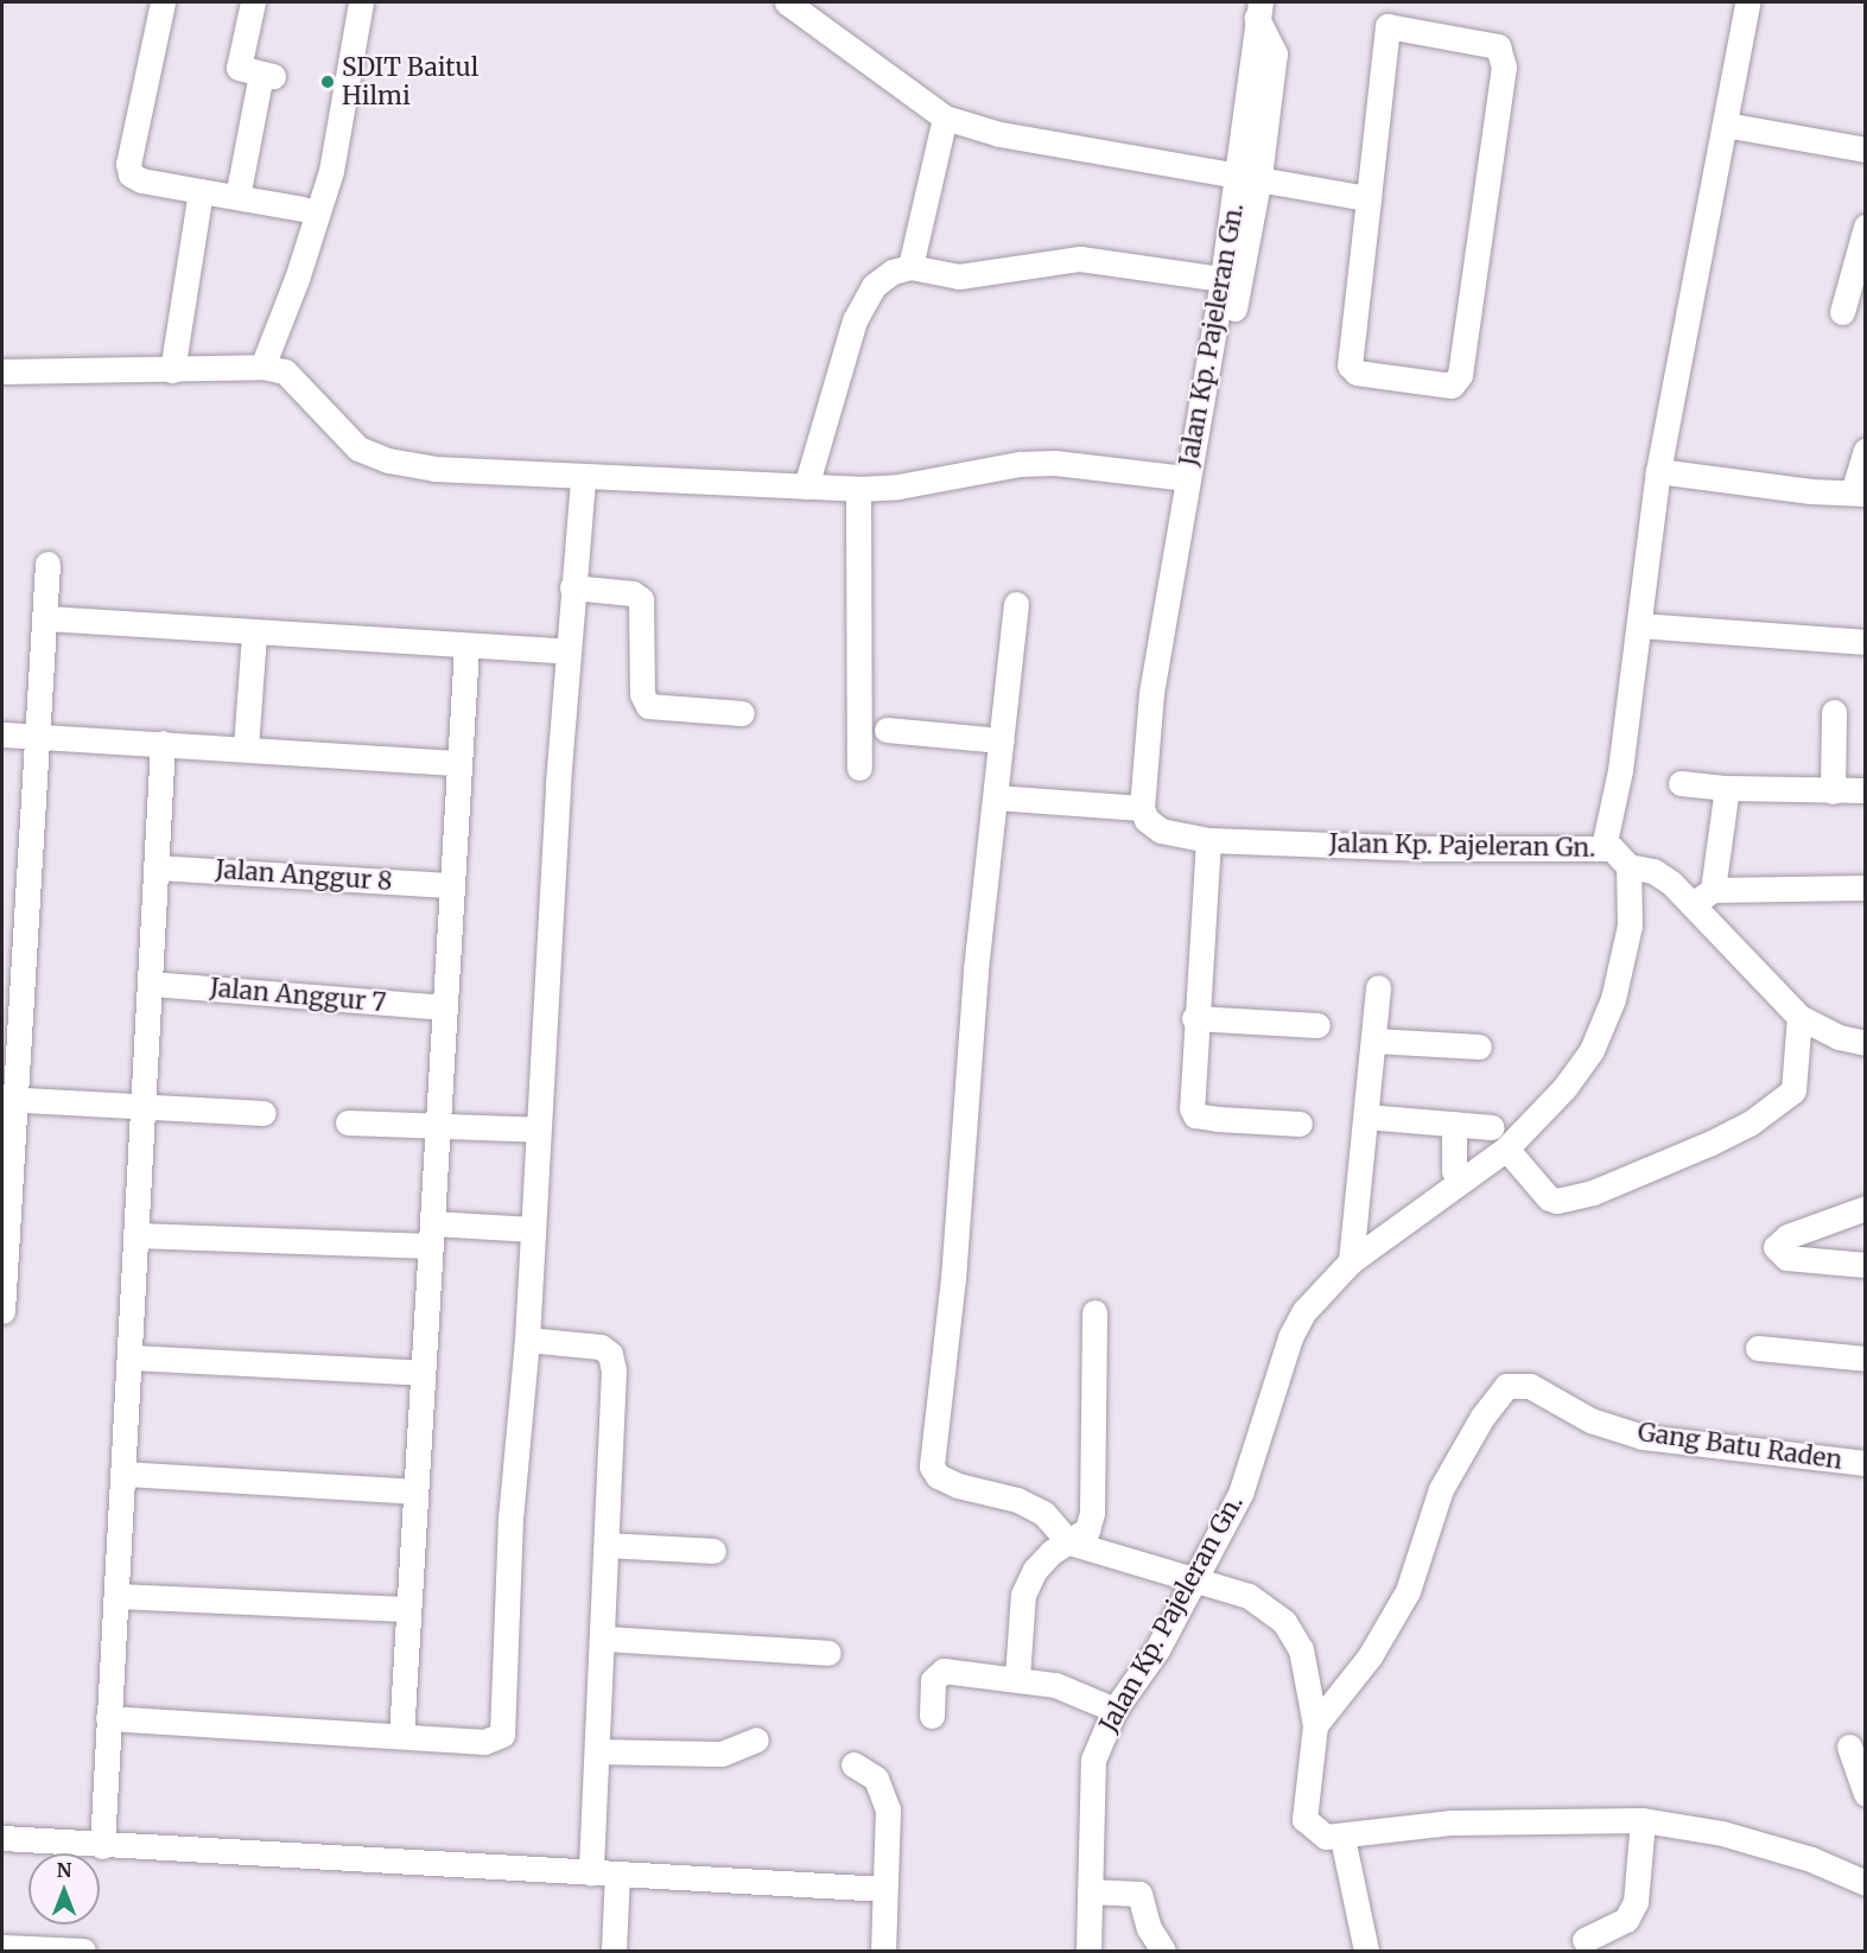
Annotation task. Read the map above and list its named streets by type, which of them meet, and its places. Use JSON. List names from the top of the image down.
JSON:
{
  "streets": {
    "street": [
      "Jalan Kp. Pajeleran Gn.",
      "Jalan Anggur 8",
      "Jalan Anggur 7",
      "Gang Batu Raden"
    ]
  },
  "places": ["SDIT Baitul Hilmi"],
  "north": "top"
}
